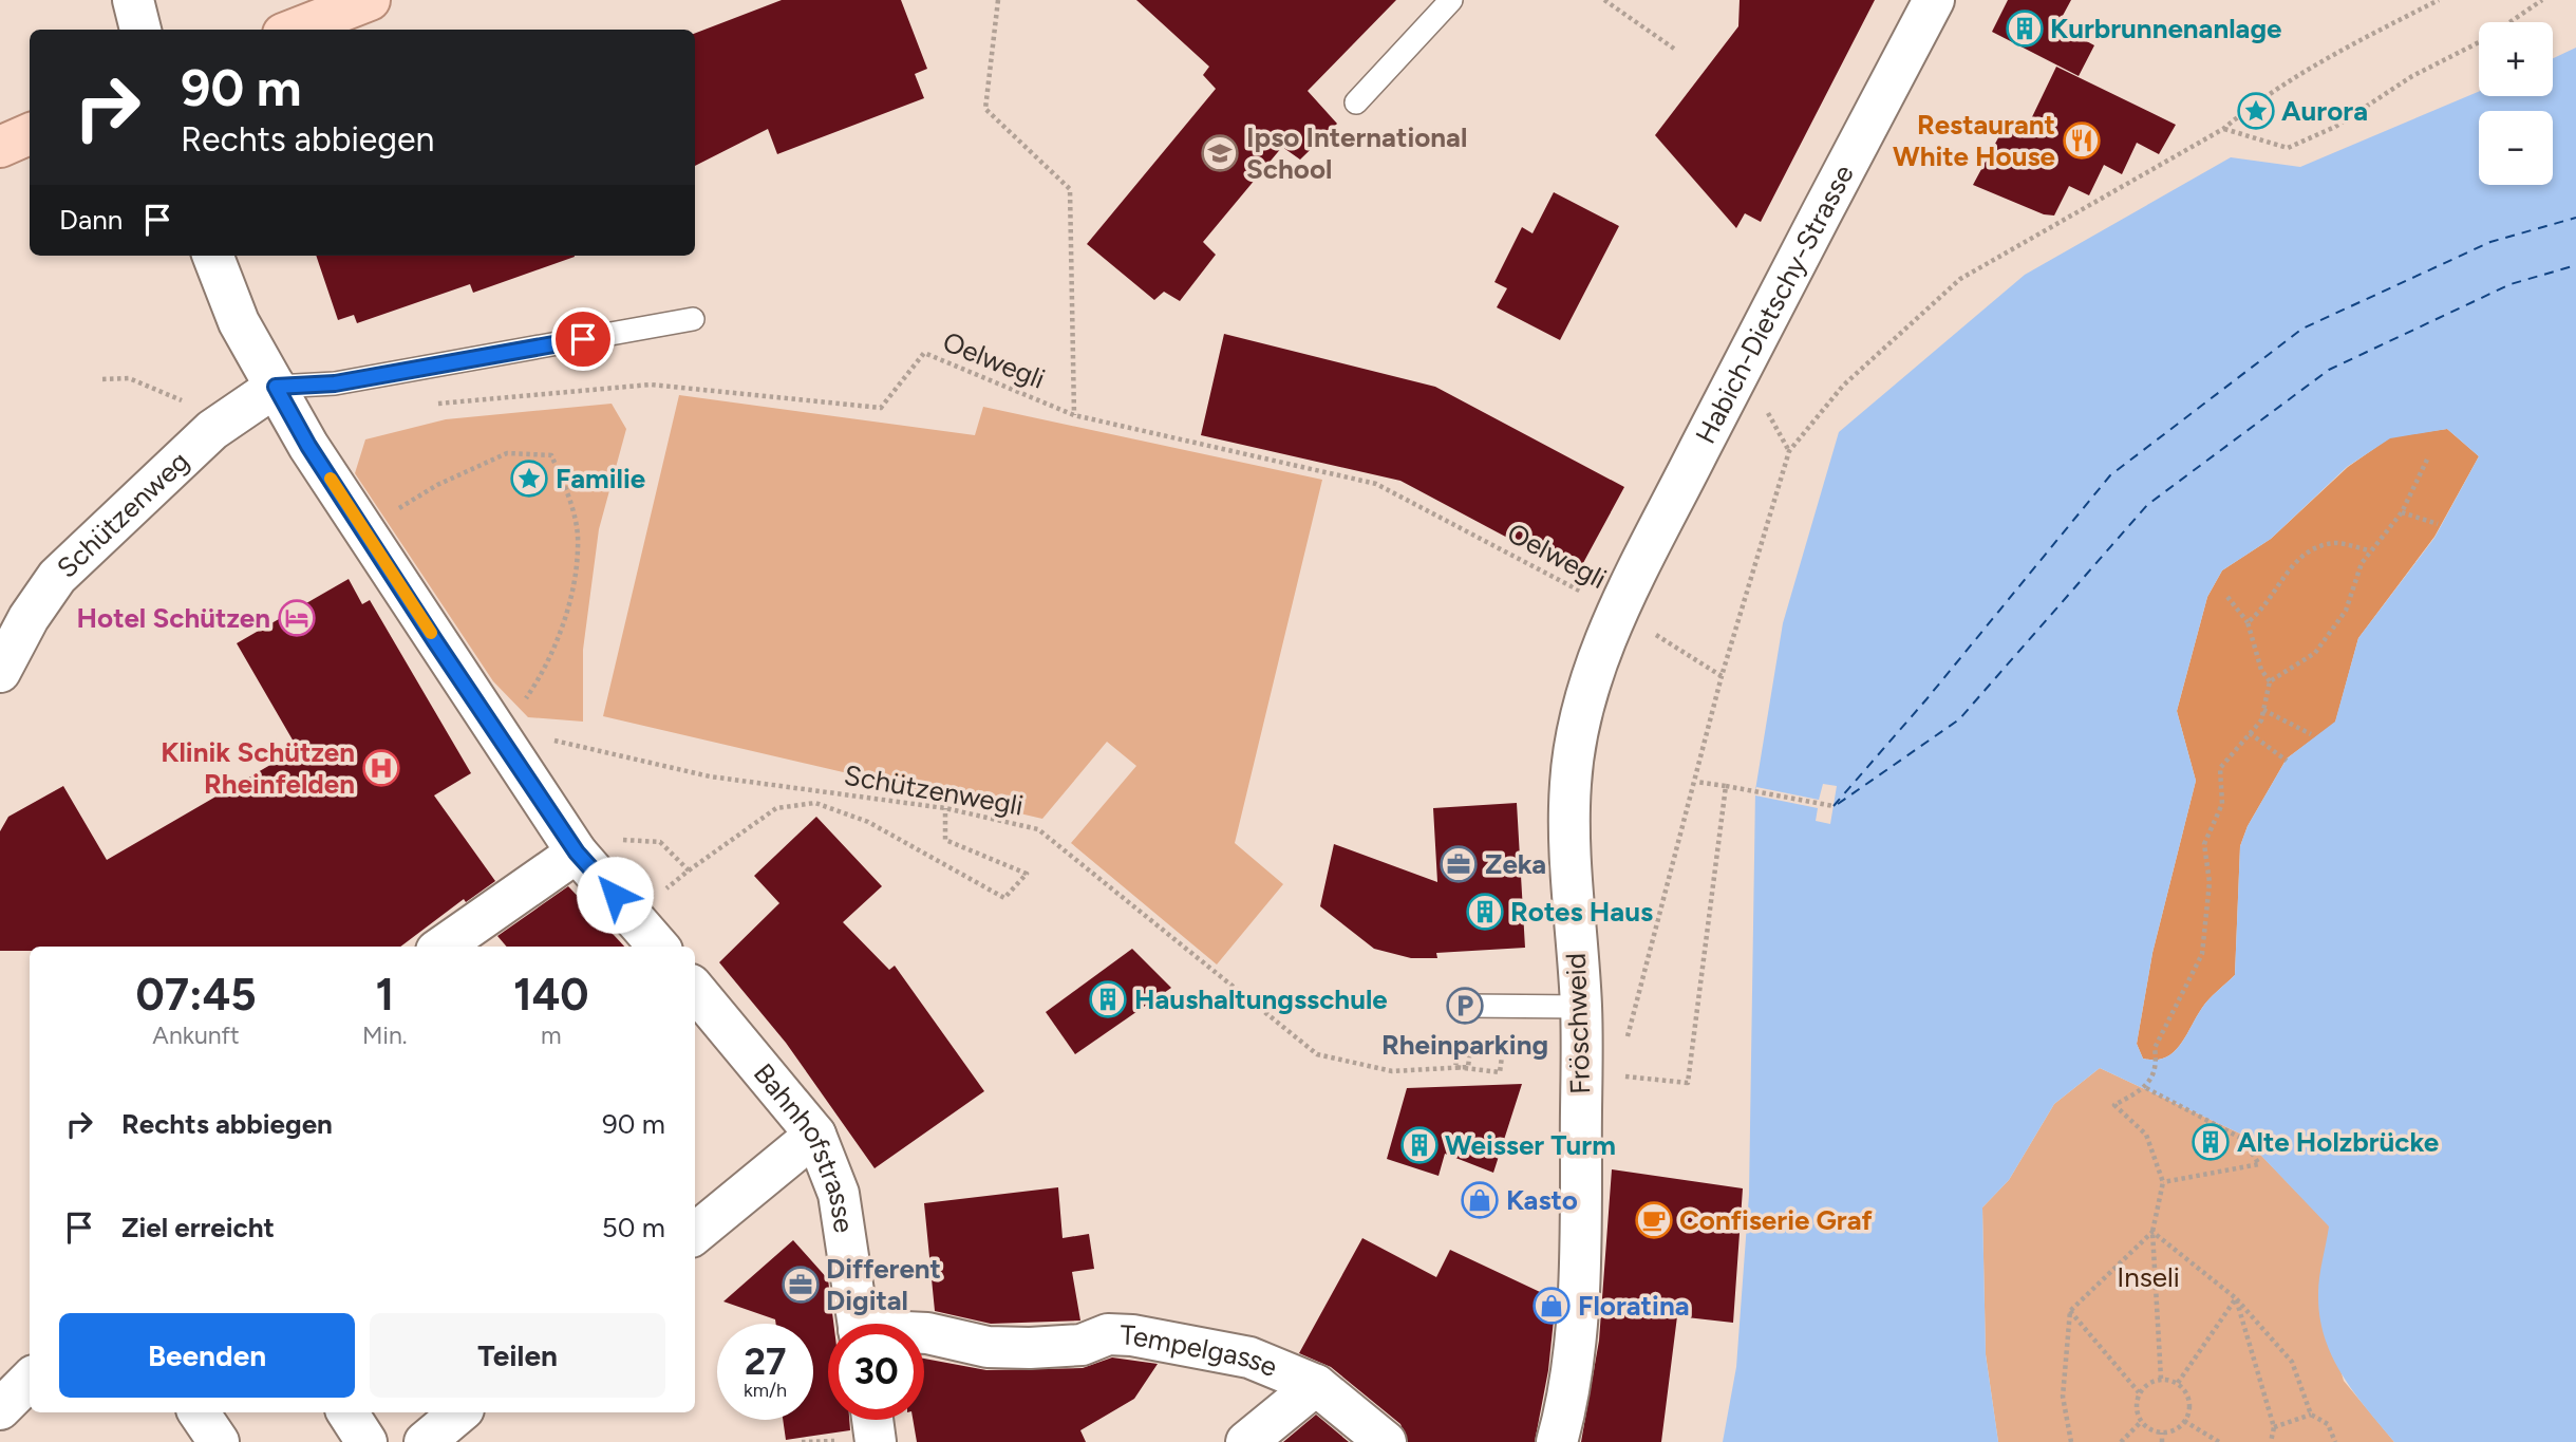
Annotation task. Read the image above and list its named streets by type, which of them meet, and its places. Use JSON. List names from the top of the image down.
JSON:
{
  "streets": {
    "street": [
      "Habich-Dietschy-Strasse",
      "Schützenweg",
      "Fröschweid",
      "Bahnhofstrasse",
      "Tempelgasse"
    ],
    "path": ["Oelwegli", "Schützenwegli"]
  },
  "crossings": [
    ["Habich-Dietschy-Strasse", "Oelwegli"],
    ["Habich-Dietschy-Strasse", "Fröschweid"],
    ["Oelwegli", "Fröschweid"]
  ],
  "parks": ["Inseli"],
  "places": {
    "building": [
      "Kurbrunnenanlage",
      "Rotes Haus",
      "Haushaltungsschule",
      "Alte Holzbrücke",
      "Weisser Turm"
    ],
    "place": ["Aurora", "Familie"],
    "restaurant": ["Restaurant White House"],
    "school or university": ["Ipso International School"],
    "hotel": ["Hotel Schützen"],
    "hospital": ["Klinik Schützen Rheinfelden"],
    "office": ["Zeka", "Different Digital"],
    "parking": ["Rheinparking"],
    "shop": ["Kasto", "Floratina"],
    "cafe": ["Confiserie Graf"]
  },
  "page": {
    "map_buttons": ["+", "−"],
    "turn": ["90 m", "Rechts abbiegen"],
    "then": "Dann",
    "eta": [
      "07:45",
      "Ankunft",
      "1",
      "Min.",
      "140",
      "m"
    ],
    "list": [
      {
        "name": "Rechts abbiegen",
        "value": "90 m"
      },
      {
        "name": "Ziel erreicht",
        "value": "50 m"
      }
    ],
    "buttons": ["Beenden", "Teilen"],
    "speed": "27 km/h",
    "limit": "30"
  }
}
